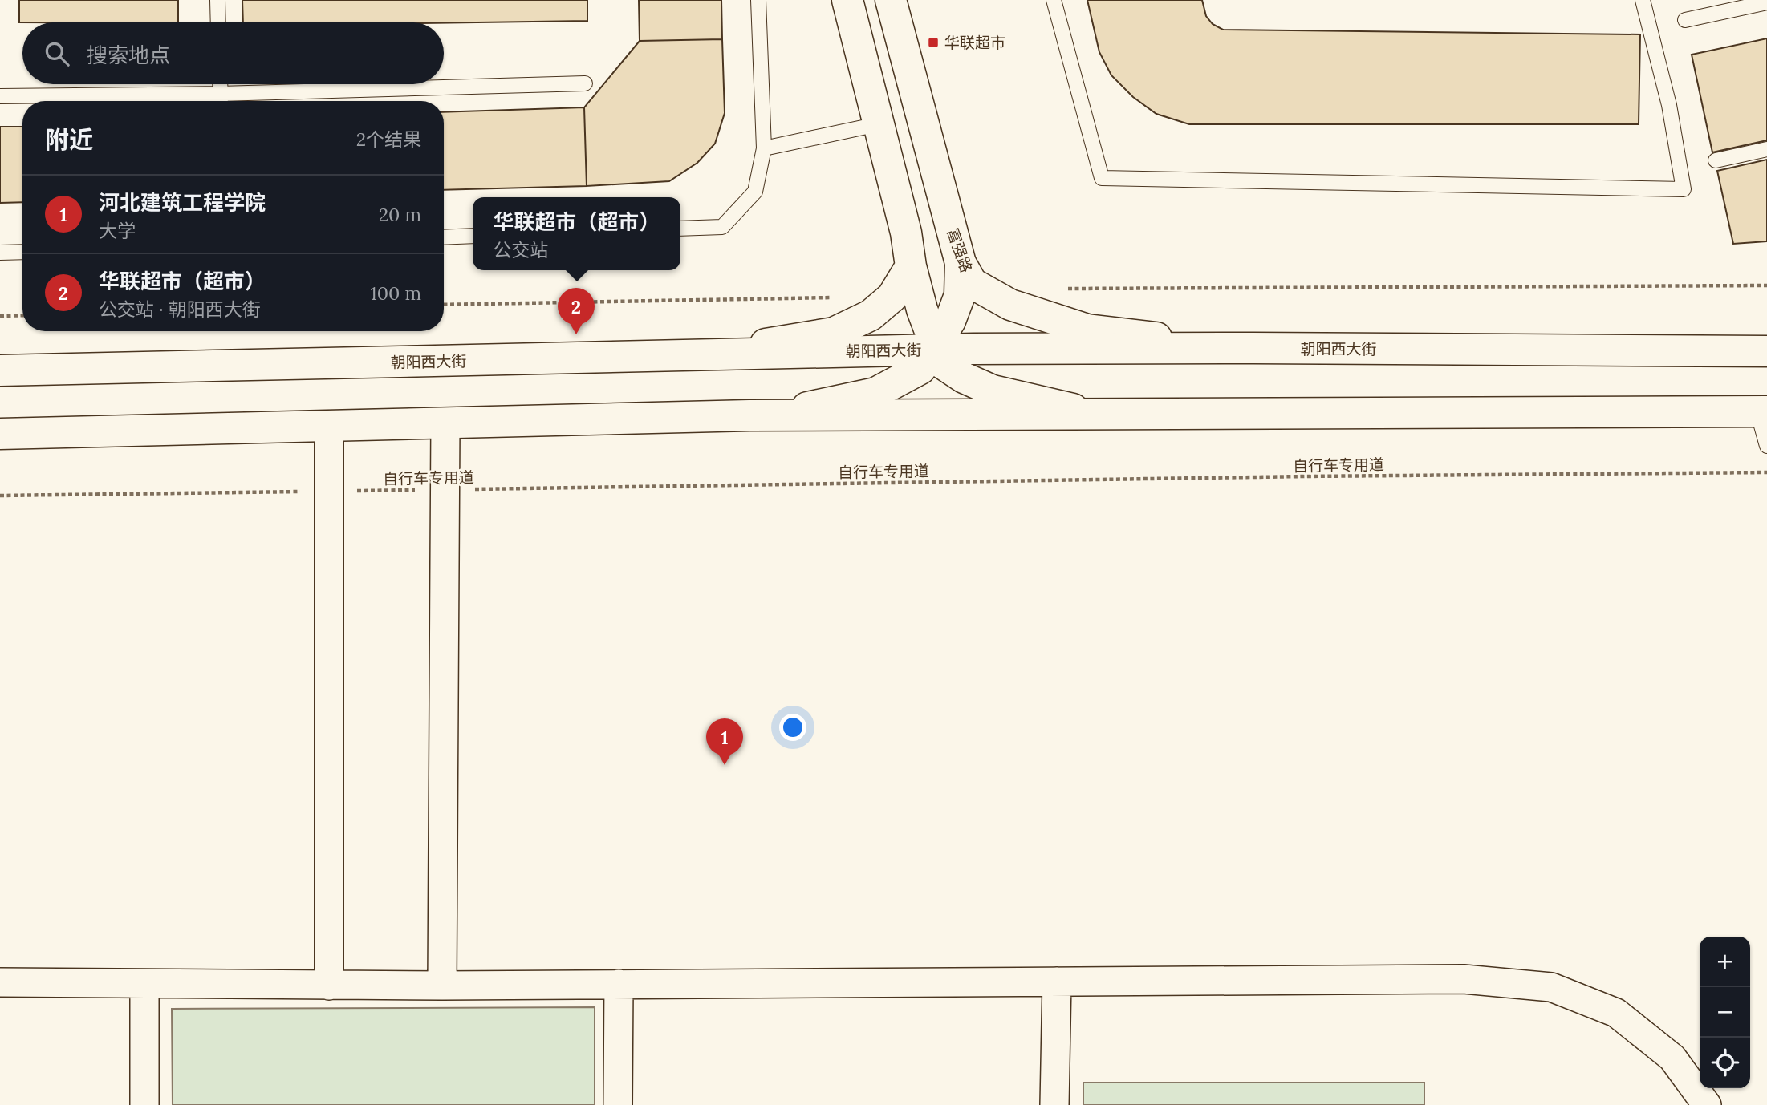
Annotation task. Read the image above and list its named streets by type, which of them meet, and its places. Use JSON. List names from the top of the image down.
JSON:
{
  "streets": {
    "main road": ["富强路", "朝阳西大街"],
    "path": ["自行车专用道"]
  },
  "crossings": [
    ["富强路", "朝阳西大街"]
  ],
  "places": {
    "transit": ["华联超市"]
  },
  "page": {
    "search": "搜索地点",
    "heading": ["附近", "2个结果"],
    "list": [
      {
        "mark": "1",
        "name": "河北建筑工程学院",
        "note": "大学",
        "value": "20 m"
      },
      {
        "mark": "2",
        "name": "华联超市（超市）",
        "note": "公交站 · 朝阳西大街",
        "value": "100 m"
      }
    ],
    "popup": ["华联超市（超市）", "公交站"],
    "pins": ["2", "1"],
    "map_buttons": ["+", "−"]
  }
}
